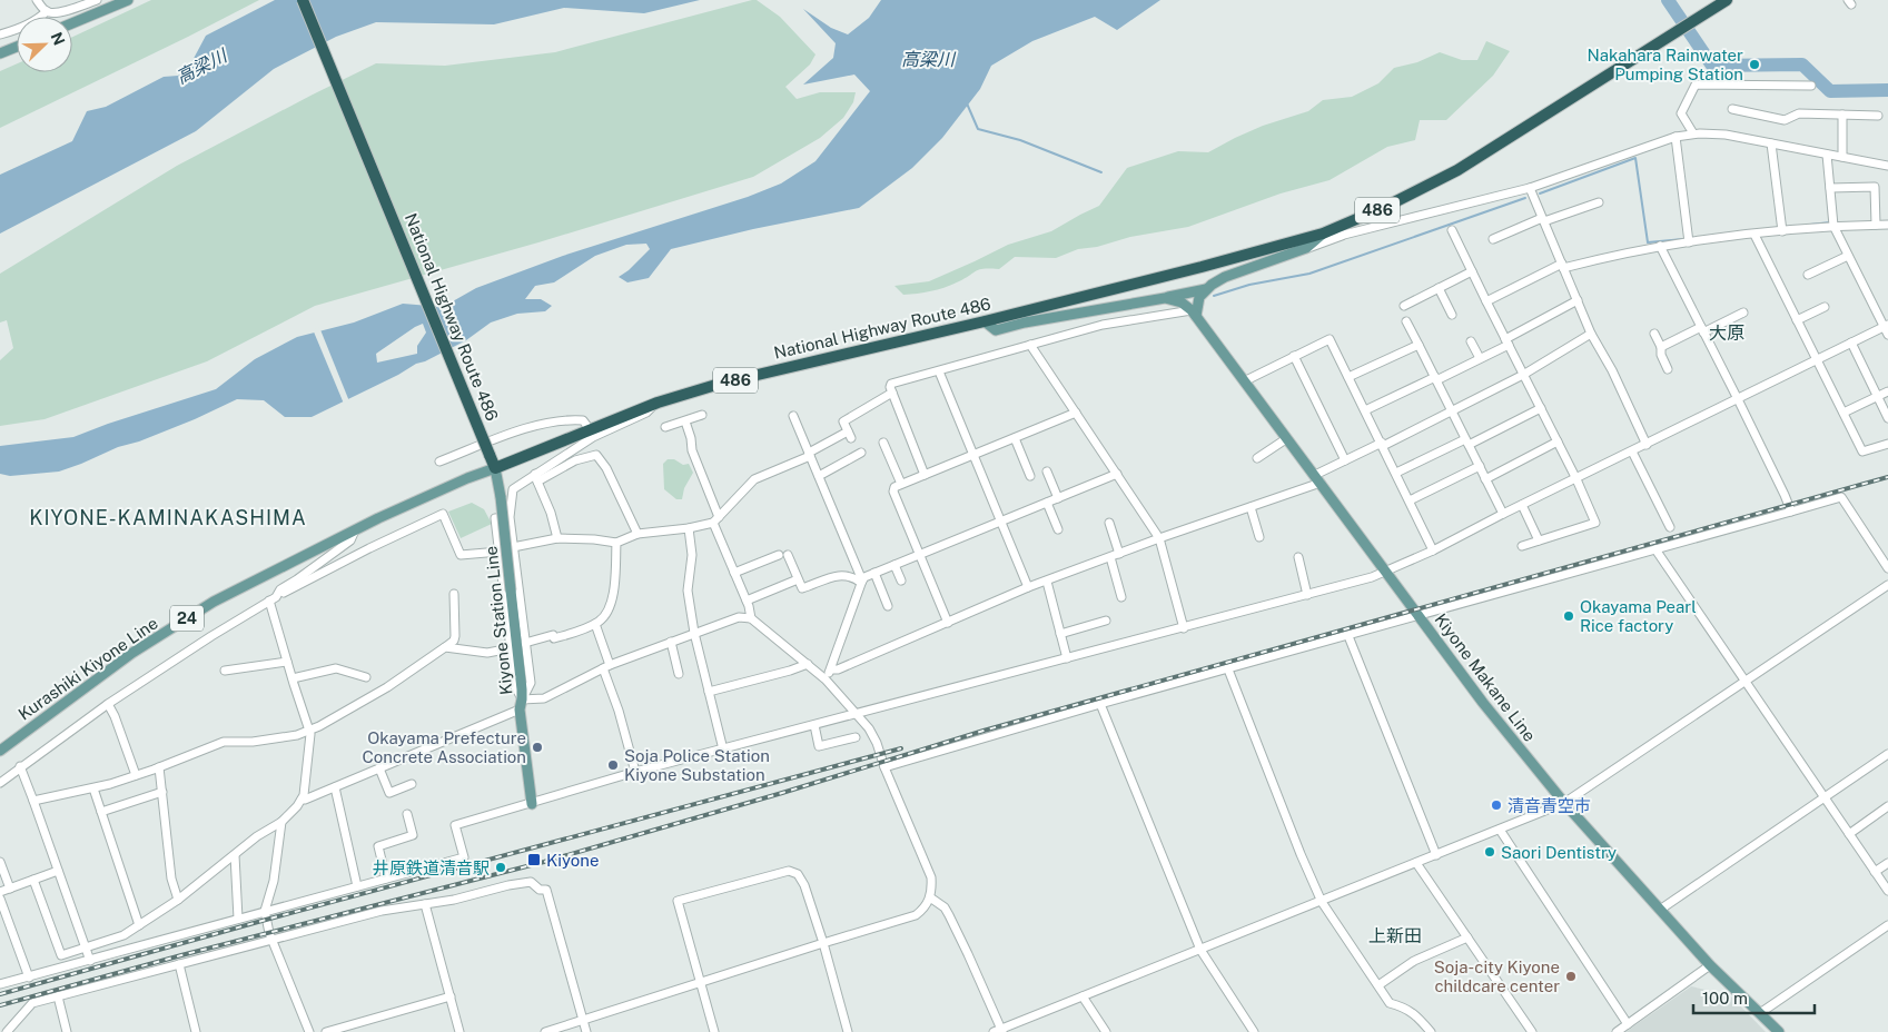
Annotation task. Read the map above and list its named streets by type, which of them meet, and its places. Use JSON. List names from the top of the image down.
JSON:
{
  "streets": {
    "highway": ["486", "National Highway Route 486"],
    "main road": [
      "24",
      "Kiyone Station Line",
      "Kurashiki Kiyone Line",
      "Kiyone Makane Line"
    ]
  },
  "crossings": [
    ["National Highway Route 486", "Kiyone Station Line"],
    ["National Highway Route 486", "Kurashiki Kiyone Line"],
    ["Kiyone Station Line", "Kurashiki Kiyone Line"]
  ],
  "districts": ["大原", "KIYONE-KAMINAKASHIMA", "上新田"],
  "water": ["高梁川"],
  "places": {
    "other": [
      "Nakahara Rainwater Pumping Station",
      "Okayama Pearl Rice factory",
      "Okayama Prefecture Concrete Association",
      "Soja Police Station Kiyone Substation",
      "清音青空市",
      "Saori Dentistry",
      "井原鉄道清音駅",
      "Soja-city Kiyone childcare center"
    ],
    "transit": ["Kiyone"]
  },
  "scale_bar": "100 m",
  "north": "top right"
}
